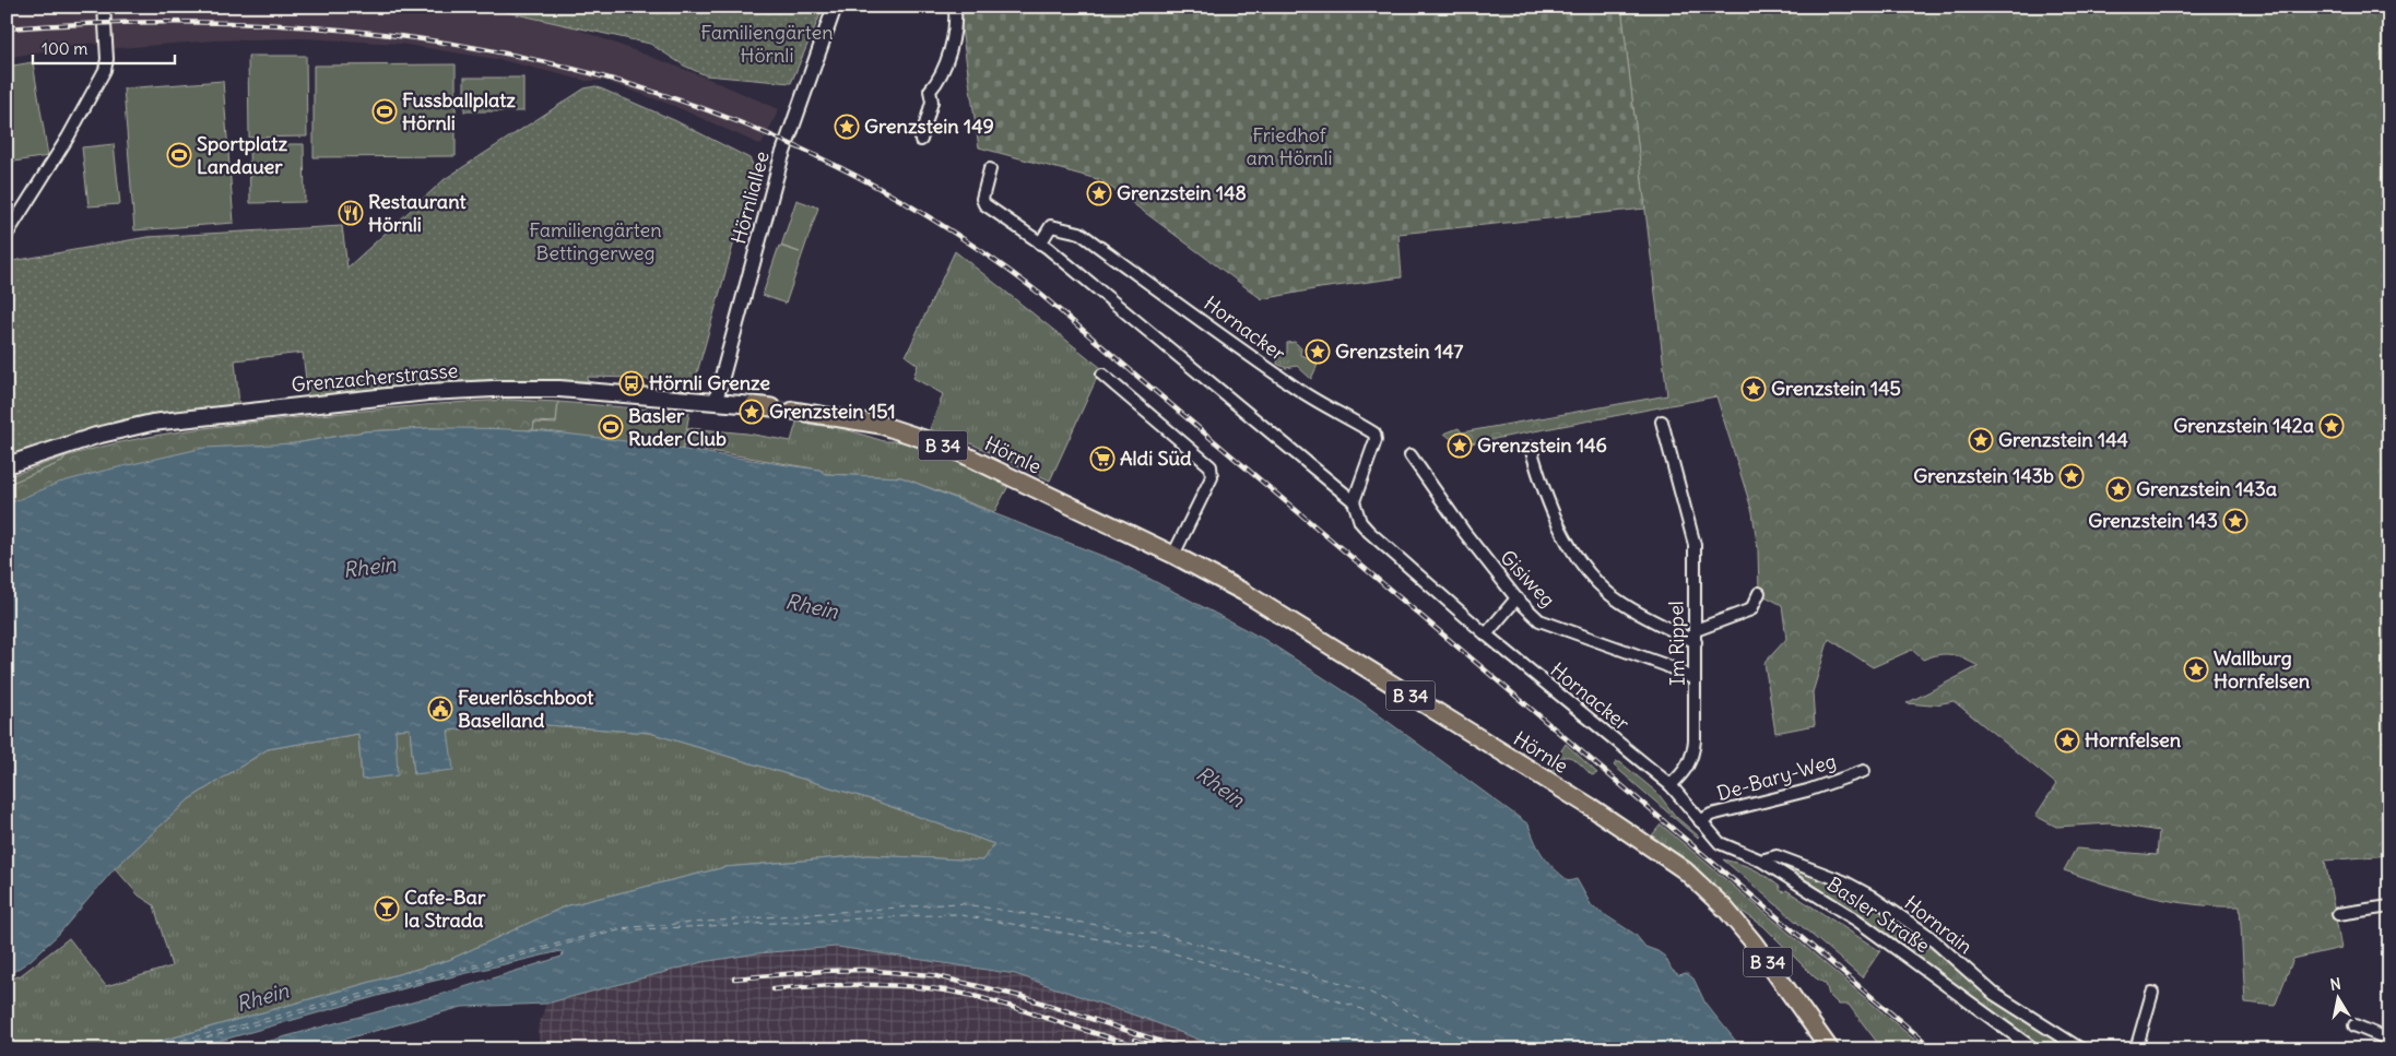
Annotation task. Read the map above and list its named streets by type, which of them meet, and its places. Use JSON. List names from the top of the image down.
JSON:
{
  "streets": {
    "main road": ["Grenzacherstrasse", "B 34", "Hörnle"],
    "street": [
      "Hörnliallee",
      "Hornacker",
      "Gisiweg",
      "Im Rippel",
      "De-Bary-Weg",
      "Basler Straße",
      "Hornrain"
    ]
  },
  "crossings": [
    ["Hörnliallee", "Grenzacherstrasse"],
    ["Hornacker", "Im Rippel"],
    ["Gisiweg", "Im Rippel"],
    ["De-Bary-Weg", "Basler Straße"],
    ["Basler Straße", "Hornrain"]
  ],
  "water": ["Rhein"],
  "parks": ["Familiengärten Hörnli", "Friedhof am Hörnli", "Familiengärten Bettingerweg"],
  "places": {
    "sports": ["Fussballplatz Hörnli", "Sportplatz Landauer", "Basler Ruder Club"],
    "place": [
      "Grenzstein 149",
      "Grenzstein 148",
      "Grenzstein 147",
      "Grenzstein 145",
      "Grenzstein 151",
      "Grenzstein 142a",
      "Grenzstein 144",
      "Grenzstein 146",
      "Grenzstein 143b",
      "Grenzstein 143a",
      "Grenzstein 143",
      "Wallburg Hornfelsen",
      "Hornfelsen"
    ],
    "restaurant": ["Restaurant Hörnli"],
    "bus stop": ["Hörnli Grenze"],
    "supermarket": ["Aldi Süd"],
    "public building": ["Feuerlöschboot Baselland"],
    "bar": ["Cafe-Bar la Strada"]
  },
  "scale_bar": "100 m",
  "north": "top"
}
